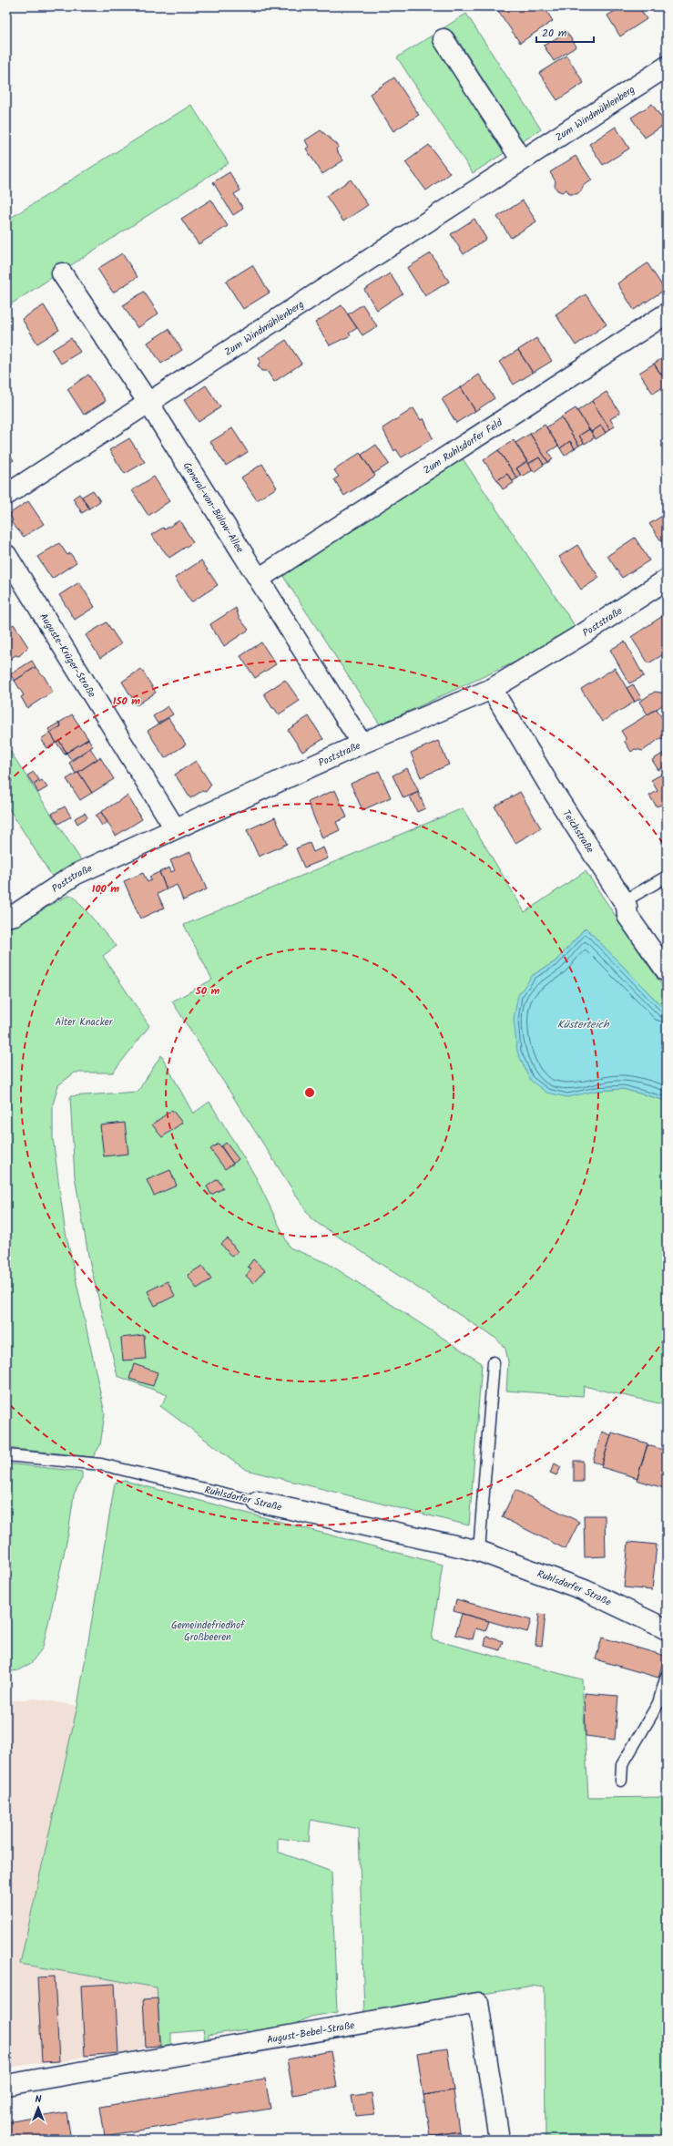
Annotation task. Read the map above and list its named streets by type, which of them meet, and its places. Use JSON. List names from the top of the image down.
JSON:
{
  "streets": {
    "street": [
      "Zum Windmühlenberg",
      "Zum Ruhlsdorfer Feld",
      "General-von-Bülow-Allee",
      "Poststraße",
      "Auguste-Krüger-Straße",
      "Teichstraße",
      "Ruhlsdorfer Straße",
      "August-Bebel-Straße"
    ]
  },
  "crossings": [
    ["Zum Windmühlenberg", "General-von-Bülow-Allee"],
    ["Zum Ruhlsdorfer Feld", "General-von-Bülow-Allee"],
    ["General-von-Bülow-Allee", "Poststraße"],
    ["Poststraße", "Auguste-Krüger-Straße"],
    ["Poststraße", "Teichstraße"]
  ],
  "water": ["Küsterteich"],
  "parks": ["Alter Knacker", "Gemeindefriedhof Großbeeren"],
  "scale_bar": "20 m",
  "north": "top",
  "rings": ["150 m", "100 m", "50 m"]
}
